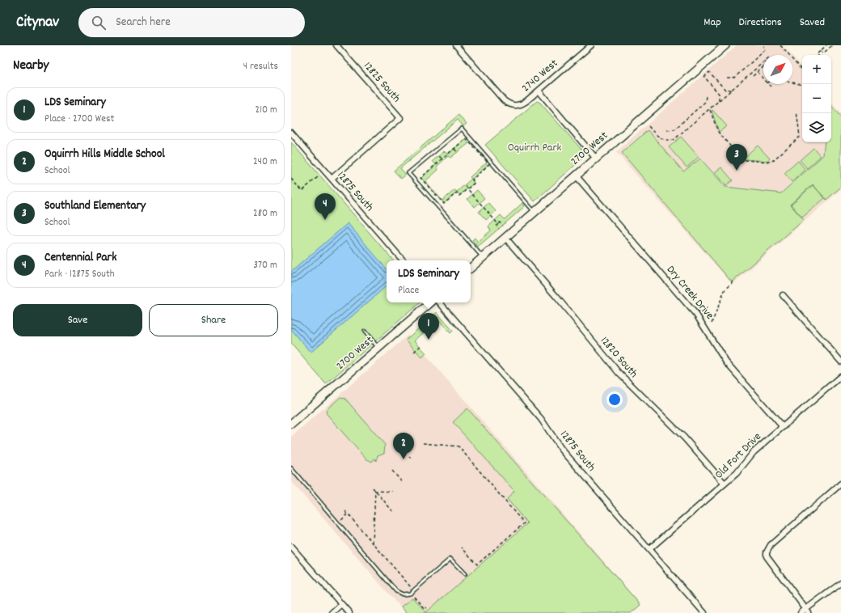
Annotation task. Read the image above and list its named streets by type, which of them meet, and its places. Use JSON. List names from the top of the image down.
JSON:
{
  "streets": {
    "main road": ["2700 West"],
    "street": [
      "2740 West",
      "12825 South",
      "12875 South",
      "Dry Creek Drive",
      "12820 South",
      "Old Fort Drive"
    ]
  },
  "crossings": [
    ["12825 South", "12875 South"],
    ["2700 West", "Dry Creek Drive"],
    ["2700 West", "12820 South"],
    ["12875 South", "Old Fort Drive"],
    ["Dry Creek Drive", "Old Fort Drive"],
    ["12820 South", "Old Fort Drive"]
  ],
  "parks": ["Oquirrh Park"],
  "north": "top right",
  "page": {
    "header": "Citynav",
    "search": "Search here",
    "nav": ["Map", "Directions", "Saved"],
    "heading": ["Nearby", "4 results"],
    "map_buttons": ["+", "−"],
    "list": [
      {
        "mark": "1",
        "name": "LDS Seminary",
        "note": "Place · 2700 West",
        "value": "210 m"
      },
      {
        "mark": "2",
        "name": "Oquirrh Hills Middle School",
        "note": "School",
        "value": "240 m"
      },
      {
        "mark": "3",
        "name": "Southland Elementary",
        "note": "School",
        "value": "280 m"
      },
      {
        "mark": "4",
        "name": "Centennial Park",
        "note": "Park · 12875 South",
        "value": "370 m"
      }
    ],
    "pins": [
      "3",
      "4",
      "1",
      "2"
    ],
    "popup": ["LDS Seminary", "Place"],
    "buttons": ["Save", "Share"]
  }
}
